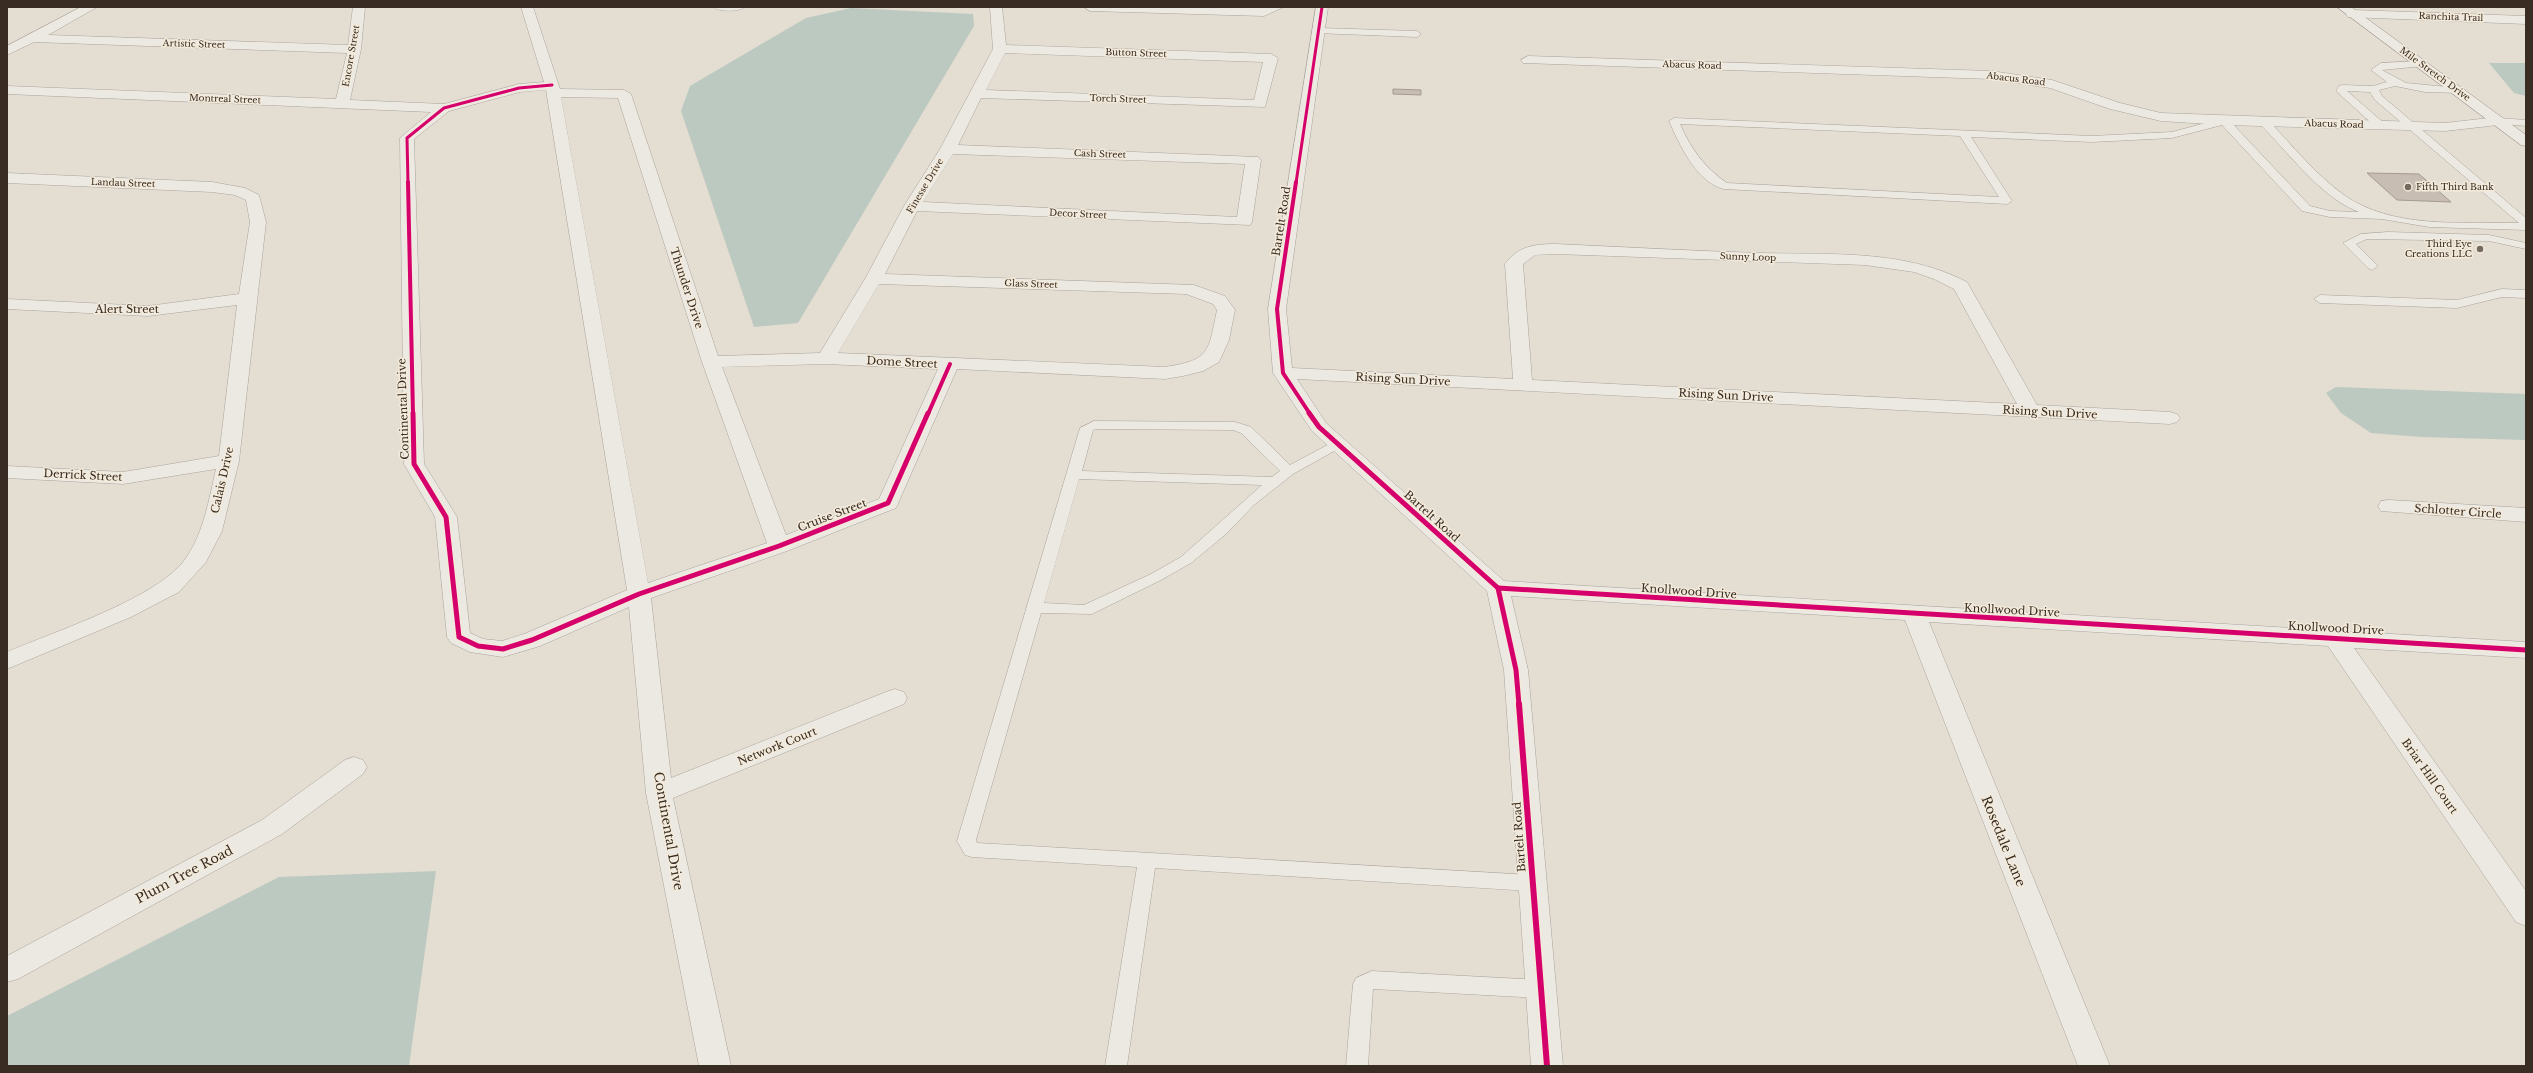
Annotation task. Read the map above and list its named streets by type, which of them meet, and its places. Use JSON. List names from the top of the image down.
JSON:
{
  "streets": {
    "street": [
      "Ranchita Trail",
      "Artistic Street",
      "Button Street",
      "Encore Street",
      "Abacus Road",
      "Mile Stretch Drive",
      "Montreal Street",
      "Torch Street",
      "Cash Street",
      "Landau Street",
      "Finesse Drive",
      "Decor Street",
      "Bartelt Road",
      "Sunny Loop",
      "Glass Street",
      "Thunder Drive",
      "Alert Street",
      "Dome Street",
      "Rising Sun Drive",
      "Continental Drive",
      "Derrick Street",
      "Calais Drive",
      "Schlotter Circle",
      "Cruise Street",
      "Knollwood Drive",
      "Network Court",
      "Briar Hill Court",
      "Rosedale Lane",
      "Plum Tree Road"
    ]
  },
  "crossings": [
    ["Ranchita Trail", "Mile Stretch Drive"],
    ["Artistic Street", "Encore Street"],
    ["Button Street", "Torch Street"],
    ["Button Street", "Finesse Drive"],
    ["Encore Street", "Montreal Street"],
    ["Abacus Road", "Mile Stretch Drive"],
    ["Montreal Street", "Continental Drive"],
    ["Torch Street", "Finesse Drive"],
    ["Cash Street", "Finesse Drive"],
    ["Cash Street", "Decor Street"],
    ["Landau Street", "Calais Drive"],
    ["Finesse Drive", "Decor Street"],
    ["Finesse Drive", "Glass Street"],
    ["Finesse Drive", "Dome Street"],
    ["Bartelt Road", "Rising Sun Drive"],
    ["Bartelt Road", "Knollwood Drive"],
    ["Sunny Loop", "Rising Sun Drive"],
    ["Glass Street", "Dome Street"],
    ["Thunder Drive", "Dome Street"],
    ["Thunder Drive", "Continental Drive"],
    ["Thunder Drive", "Cruise Street"],
    ["Alert Street", "Calais Drive"],
    ["Dome Street", "Cruise Street"],
    ["Continental Drive", "Cruise Street"],
    ["Continental Drive", "Network Court"],
    ["Derrick Street", "Calais Drive"],
    ["Knollwood Drive", "Briar Hill Court"],
    ["Knollwood Drive", "Rosedale Lane"]
  ],
  "places": ["Fifth Third Bank", "Third Eye Creations LLC"]
}
